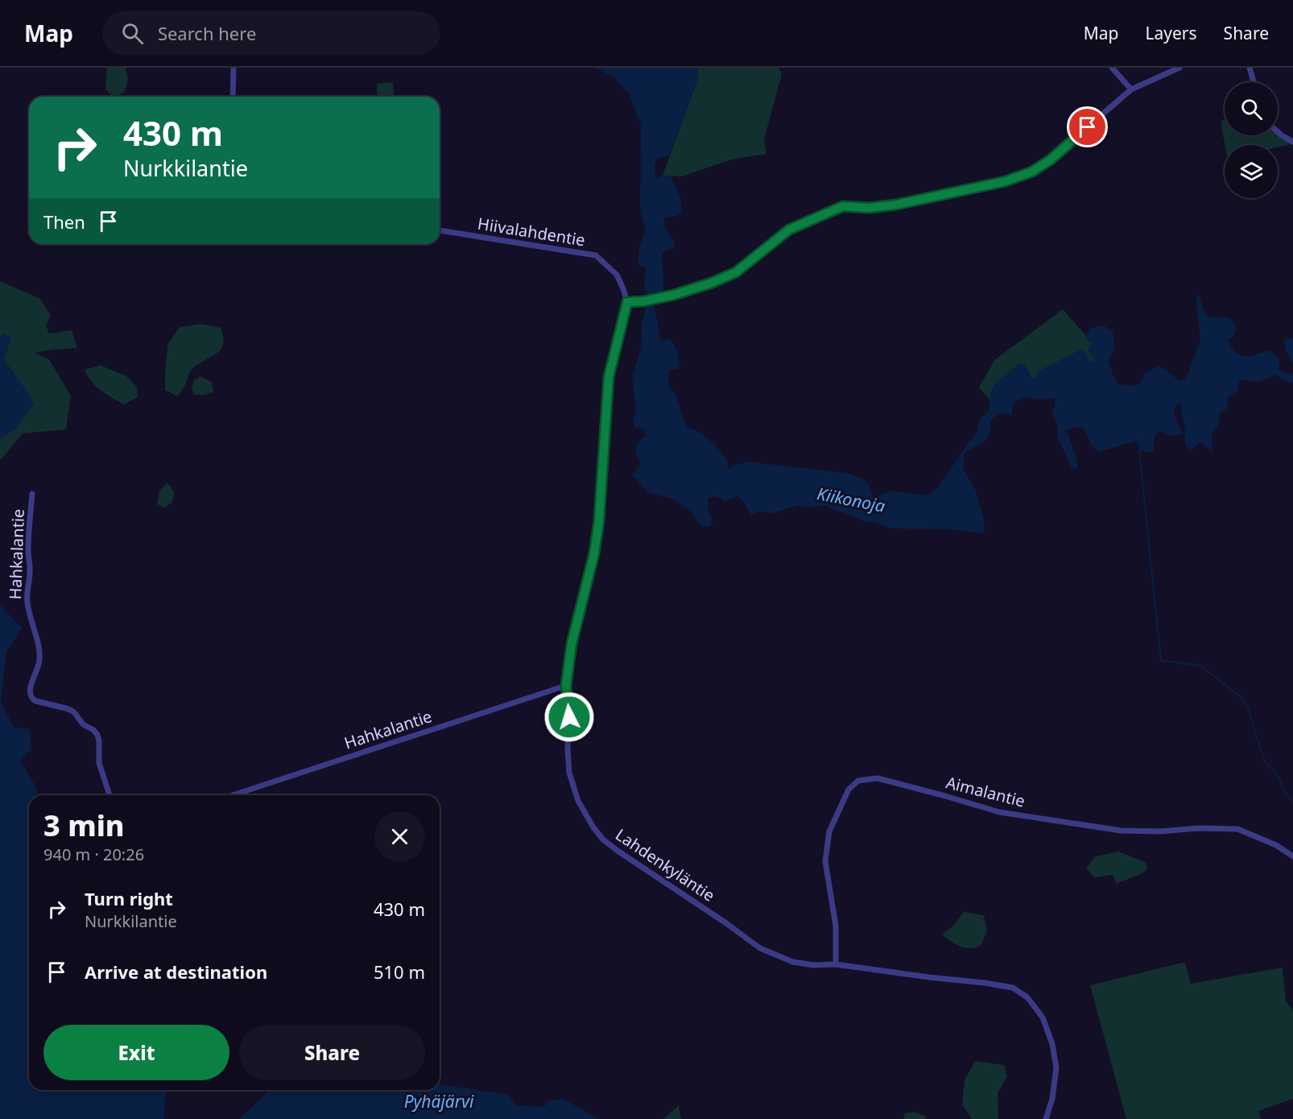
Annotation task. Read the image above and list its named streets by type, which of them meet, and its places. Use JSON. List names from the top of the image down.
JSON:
{
  "streets": {
    "street": [
      "Hiivalahdentie",
      "Hahkalantie",
      "Aimalantie",
      "Lahdenkyläntie"
    ]
  },
  "crossings": [
    ["Hiivalahdentie", "Lahdenkyläntie"],
    ["Hahkalantie", "Lahdenkyläntie"],
    ["Aimalantie", "Lahdenkyläntie"]
  ],
  "water": ["Kiikonoja", "Pyhäjärvi"],
  "page": {
    "header": "Map",
    "search": "Search here",
    "nav": ["Map", "Layers", "Share"],
    "turn": ["430 m", "Nurkkilantie"],
    "then": "Then",
    "heading": ["3 min", "940 m · 20:26"],
    "list": [
      {
        "name": "Turn right",
        "note": "Nurkkilantie",
        "value": "430 m"
      },
      {
        "name": "Arrive at destination",
        "value": "510 m"
      }
    ],
    "buttons": ["Exit", "Share"]
  }
}
